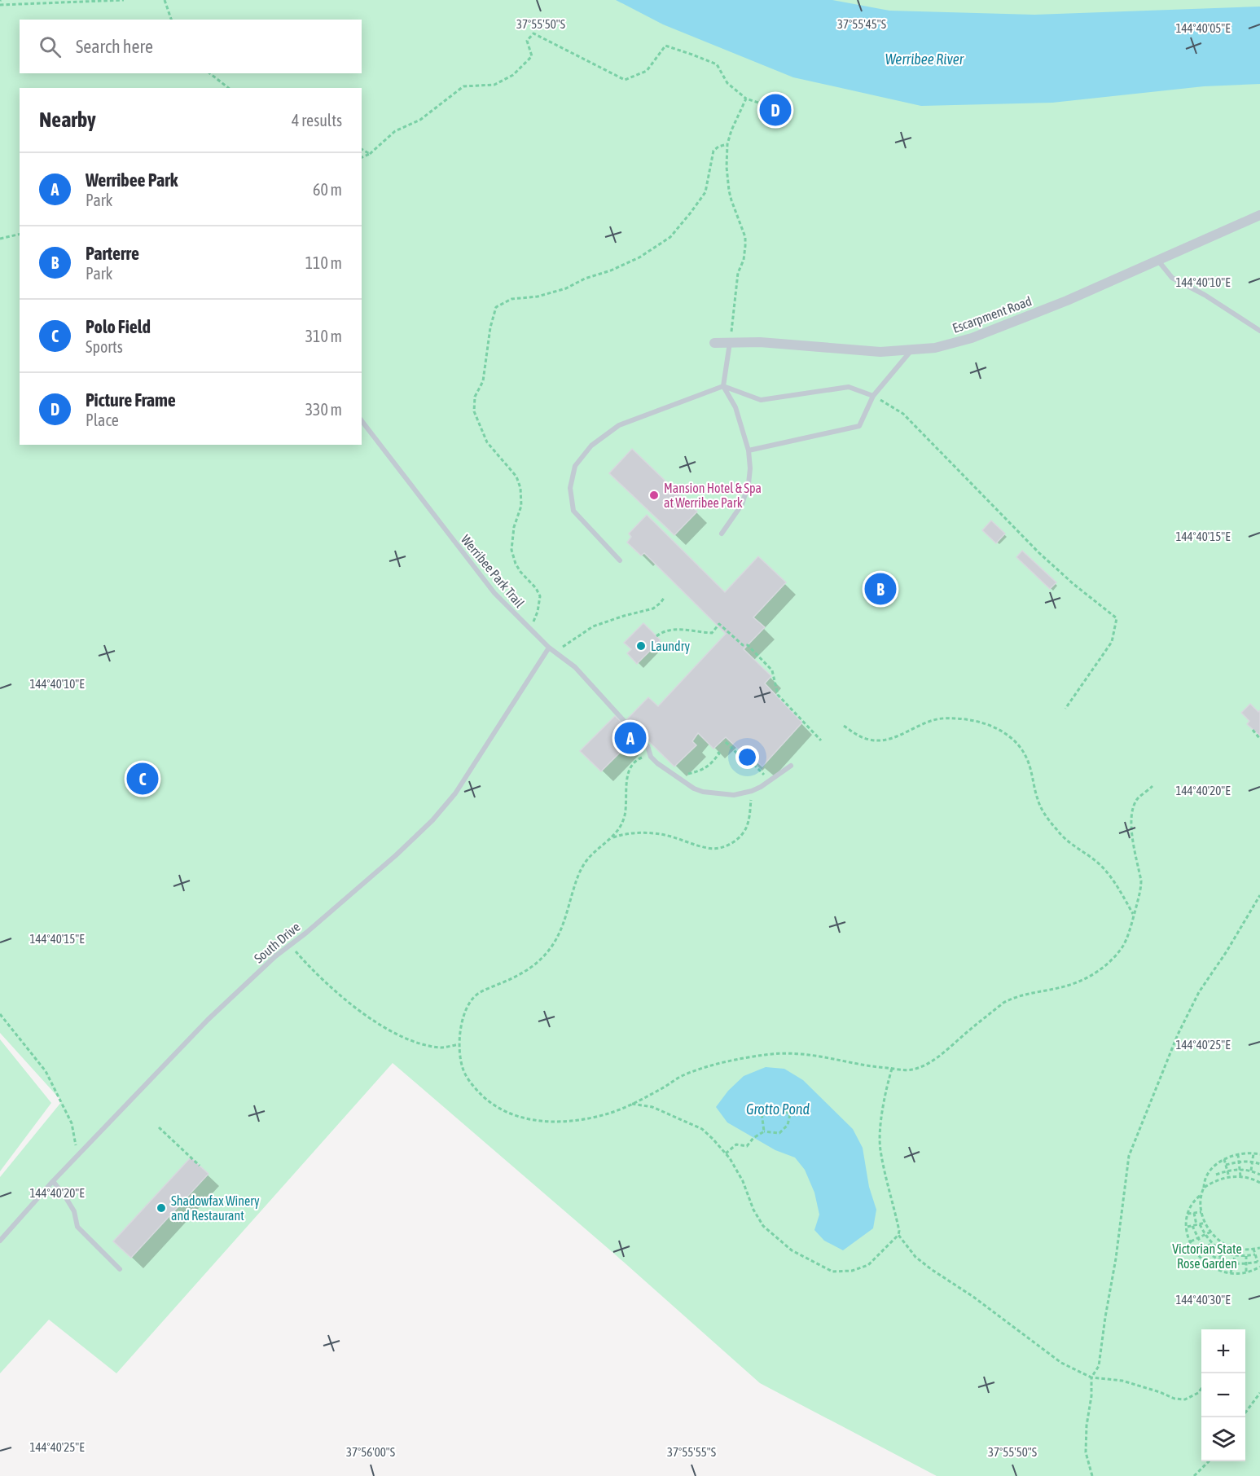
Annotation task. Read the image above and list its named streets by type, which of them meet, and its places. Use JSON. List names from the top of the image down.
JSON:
{
  "streets": {
    "street": ["Escarpment Road"],
    "lane": ["Werribee Park Trail", "South Drive"]
  },
  "crossings": [
    ["Werribee Park Trail", "South Drive"]
  ],
  "water": ["Werribee River", "Grotto Pond"],
  "parks": ["Victorian State Rose Garden"],
  "places": ["Mansion Hotel & Spa at Werribee Park", "Laundry", "Shadowfax Winery and Restaurant"],
  "page": {
    "search": "Search here",
    "heading": ["Nearby", "4 results"],
    "pins": [
      "D",
      "B",
      "A",
      "C"
    ],
    "list": [
      {
        "mark": "A",
        "name": "Werribee Park",
        "note": "Park",
        "value": "60 m"
      },
      {
        "mark": "B",
        "name": "Parterre",
        "note": "Park",
        "value": "110 m"
      },
      {
        "mark": "C",
        "name": "Polo Field",
        "note": "Sports",
        "value": "310 m"
      },
      {
        "mark": "D",
        "name": "Picture Frame",
        "note": "Place",
        "value": "330 m"
      }
    ],
    "map_buttons": ["+", "−"]
  },
  "coordinates": [
    "37°55'50\"S",
    "37°55'45\"S",
    "144°40'05\"E",
    "144°40'10\"E",
    "144°40'15\"E",
    "144°40'20\"E",
    "144°40'25\"E",
    "144°40'30\"E",
    "37°56'00\"S",
    "37°55'55\"S"
  ]
}
